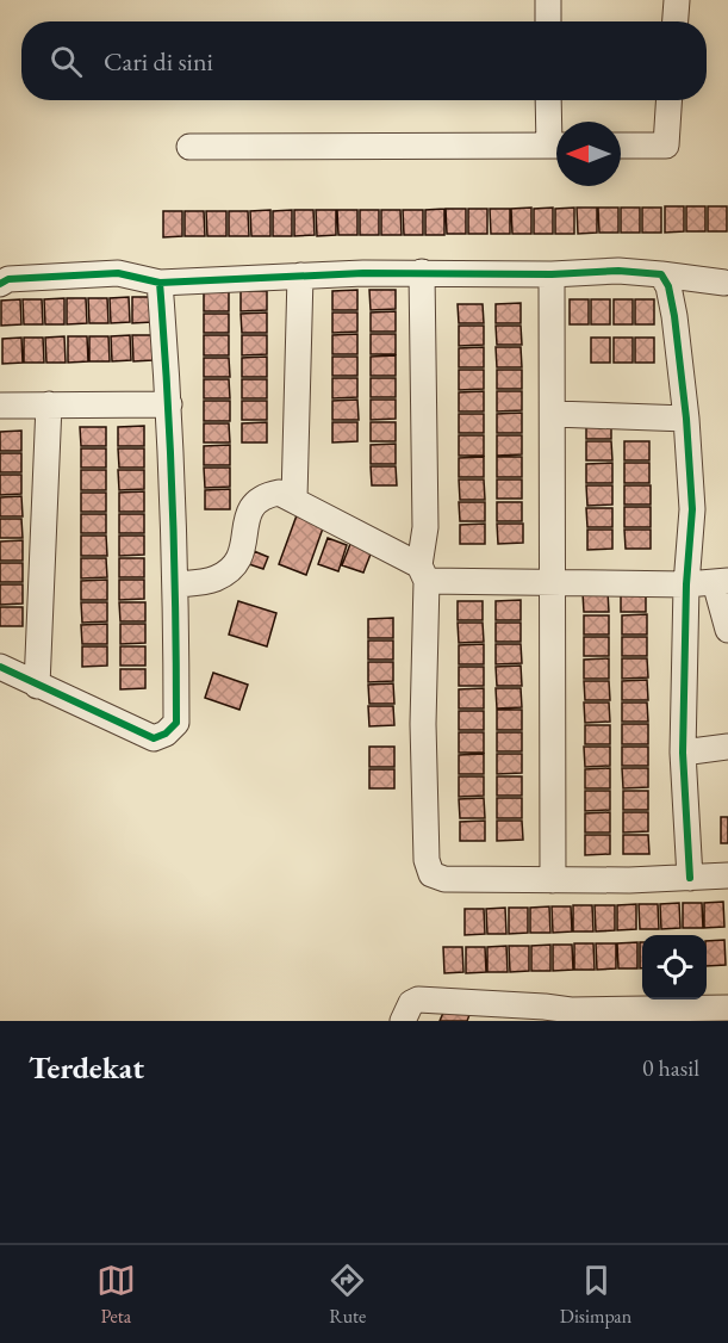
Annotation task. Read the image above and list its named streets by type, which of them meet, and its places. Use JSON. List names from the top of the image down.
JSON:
{
  "north": "left",
  "page": {
    "search": "Cari di sini",
    "heading": ["Terdekat", "0 hasil"],
    "nav": ["Peta", "Rute", "Disimpan"]
  }
}
